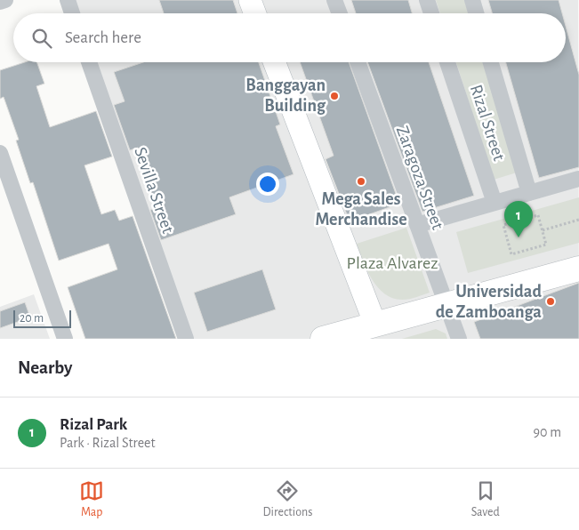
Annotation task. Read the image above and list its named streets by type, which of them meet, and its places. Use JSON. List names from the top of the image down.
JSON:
{
  "streets": {
    "street": ["Rizal Street", "Zaragoza Street", "Sevilla Street"]
  },
  "parks": ["Plaza Alvarez"],
  "places": ["Banggayan Building", "Mega Sales Merchandise", "Universidad de Zamboanga"],
  "scale_bar": "20 m",
  "page": {
    "search": "Search here",
    "pins": "1",
    "scale": "20 m",
    "heading": "Nearby",
    "list": [
      {
        "mark": "1",
        "name": "Rizal Park",
        "note": "Park · Rizal Street",
        "value": "90 m"
      }
    ],
    "nav": ["Map", "Directions", "Saved"]
  }
}
